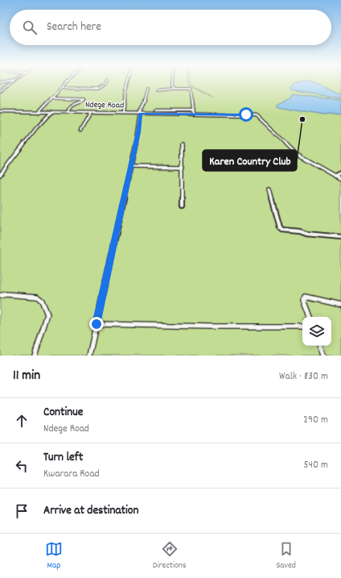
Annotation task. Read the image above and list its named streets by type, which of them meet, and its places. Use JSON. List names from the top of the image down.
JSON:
{
  "streets": {
    "street": ["Ndege Road"]
  },
  "places": ["Karen Country Club"],
  "page": {
    "search": "Search here",
    "heading": ["11 min", "Walk · 830 m"],
    "list": [
      ["Continue", "Ndege Road", "290 m"],
      ["Turn left", "Kwarara Road", "540 m"],
      "Arrive at destination"
    ],
    "nav": ["Map", "Directions", "Saved"]
  }
}
